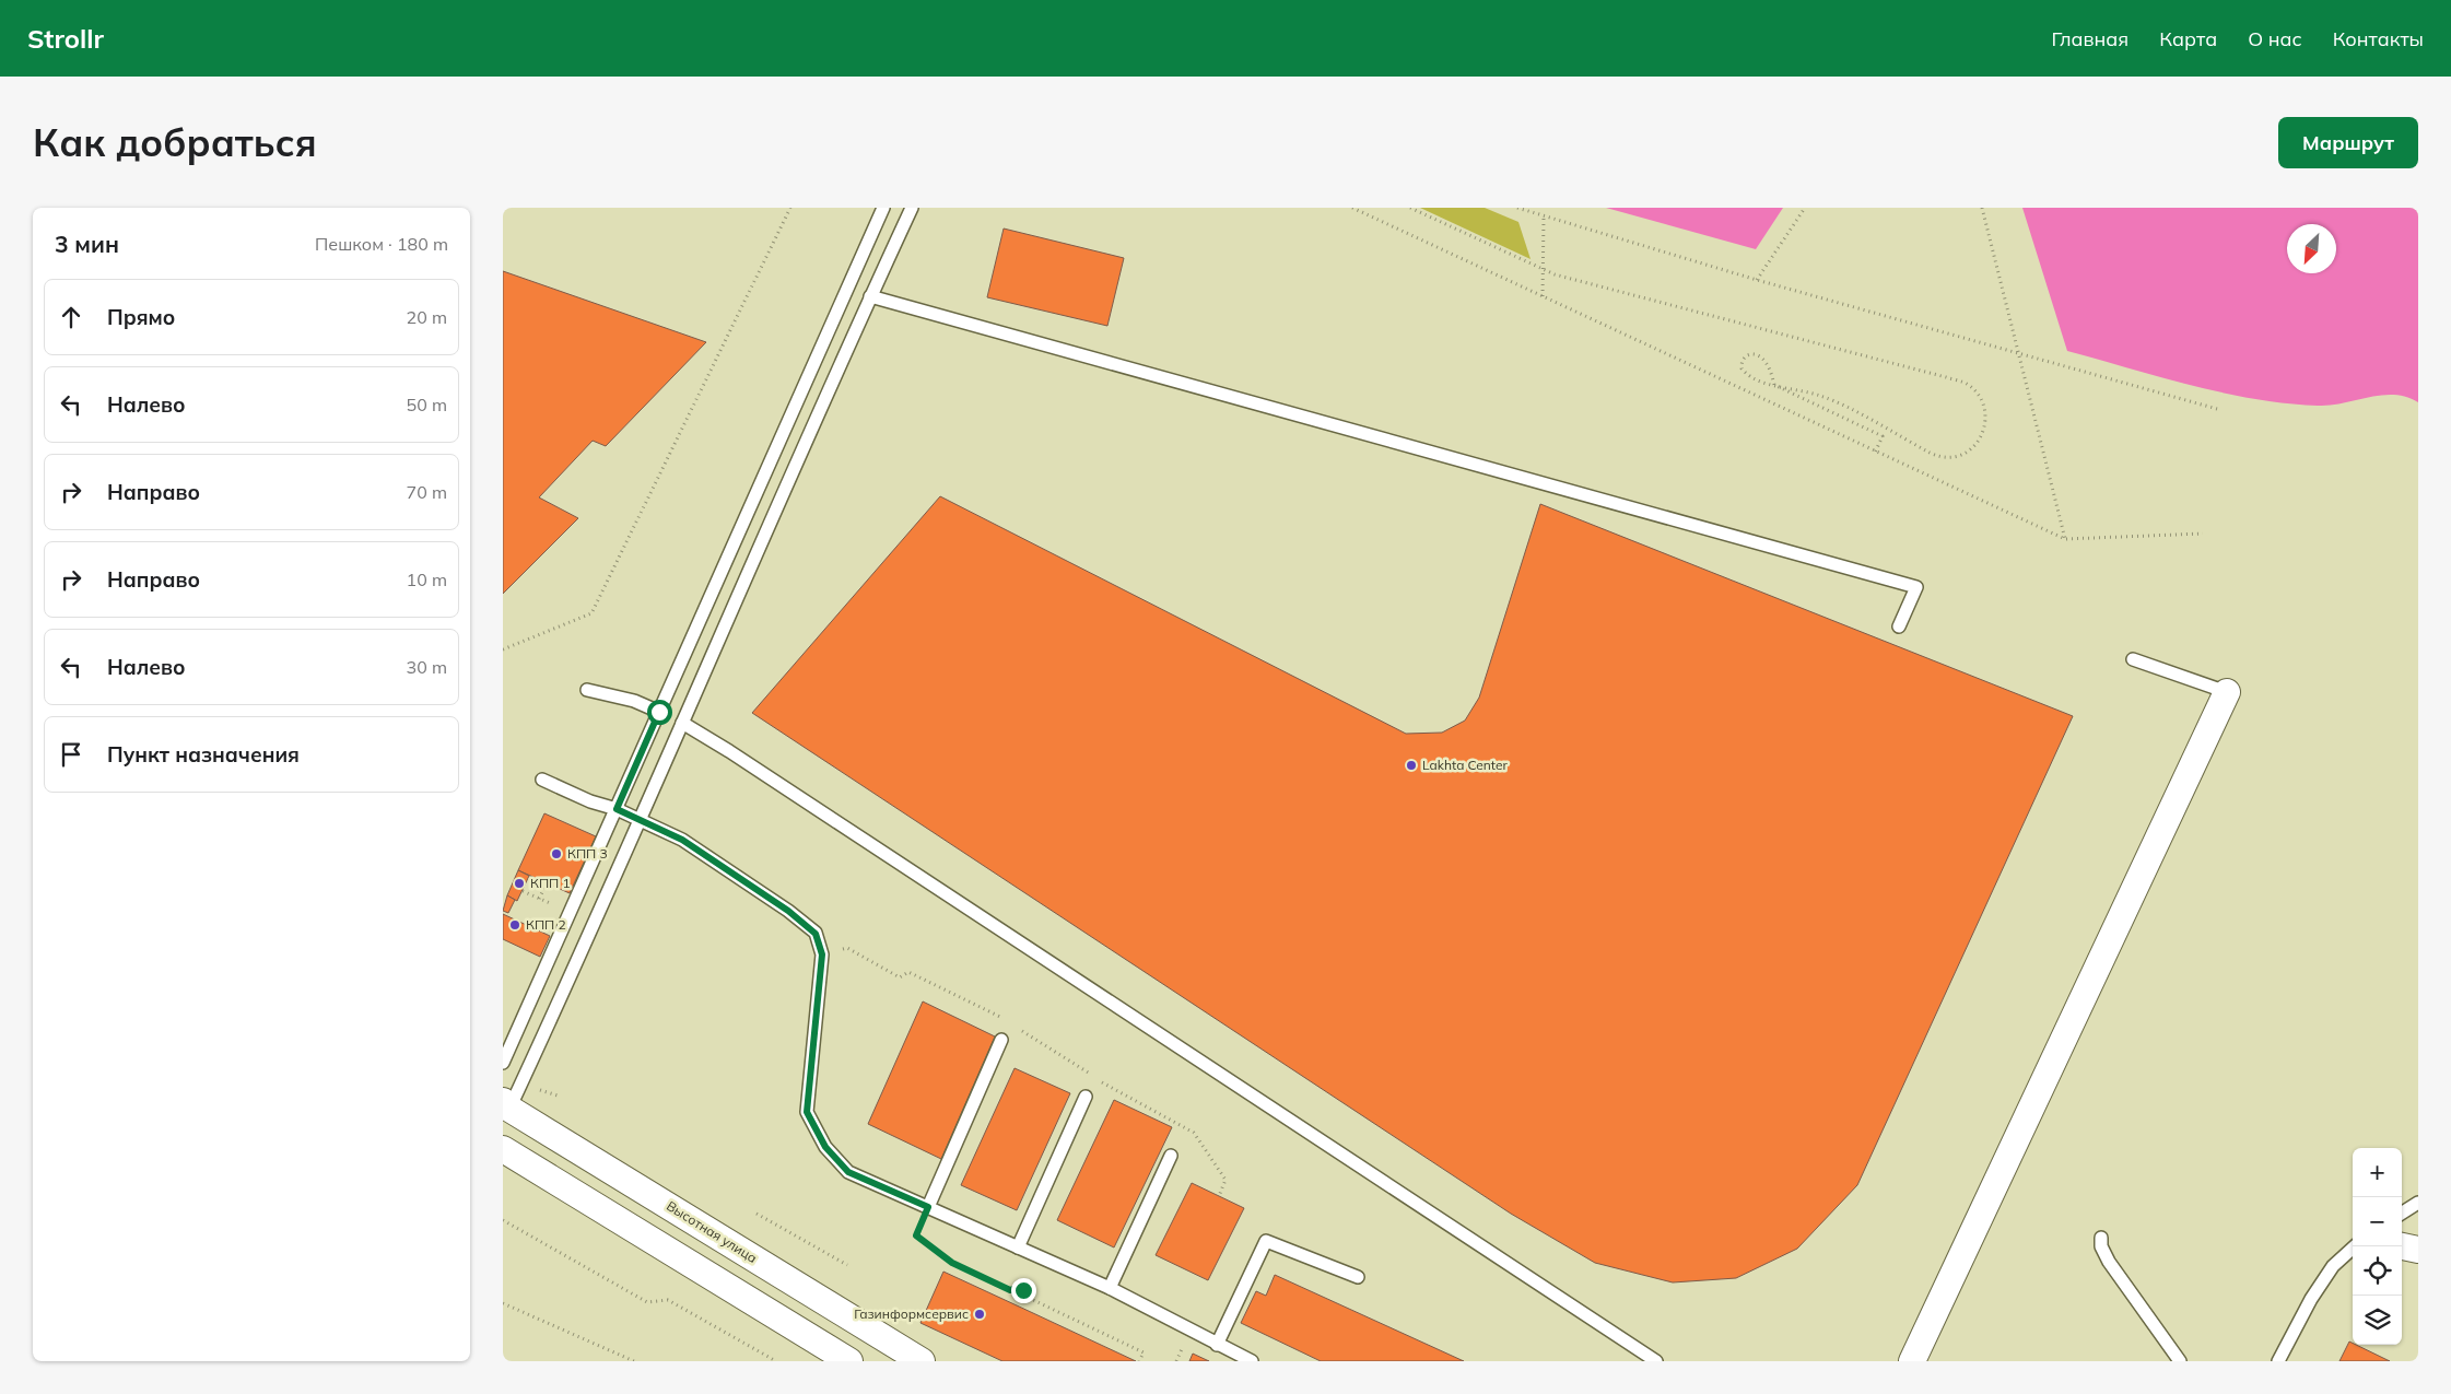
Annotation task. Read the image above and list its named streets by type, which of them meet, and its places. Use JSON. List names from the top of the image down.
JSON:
{
  "streets": {
    "street": ["Высотная улица"]
  },
  "places": [
    "Lakhta Center",
    "КПП 3",
    "КПП 1",
    "КПП 2",
    "Газинформсервис"
  ],
  "north": "bottom left",
  "page": {
    "header": "Strollr",
    "nav": [
      "Главная",
      "Карта",
      "О нас",
      "Контакты"
    ],
    "buttons": "Маршрут",
    "title": "Как добраться",
    "heading": ["3 мин", "Пешком · 180 m"],
    "list": [
      ["Прямо", "20 m"],
      ["Налево", "50 m"],
      ["Направо", "70 m"],
      ["Направо", "10 m"],
      ["Налево", "30 m"],
      "Пункт назначения"
    ],
    "map_buttons": ["+", "−"]
  }
}
